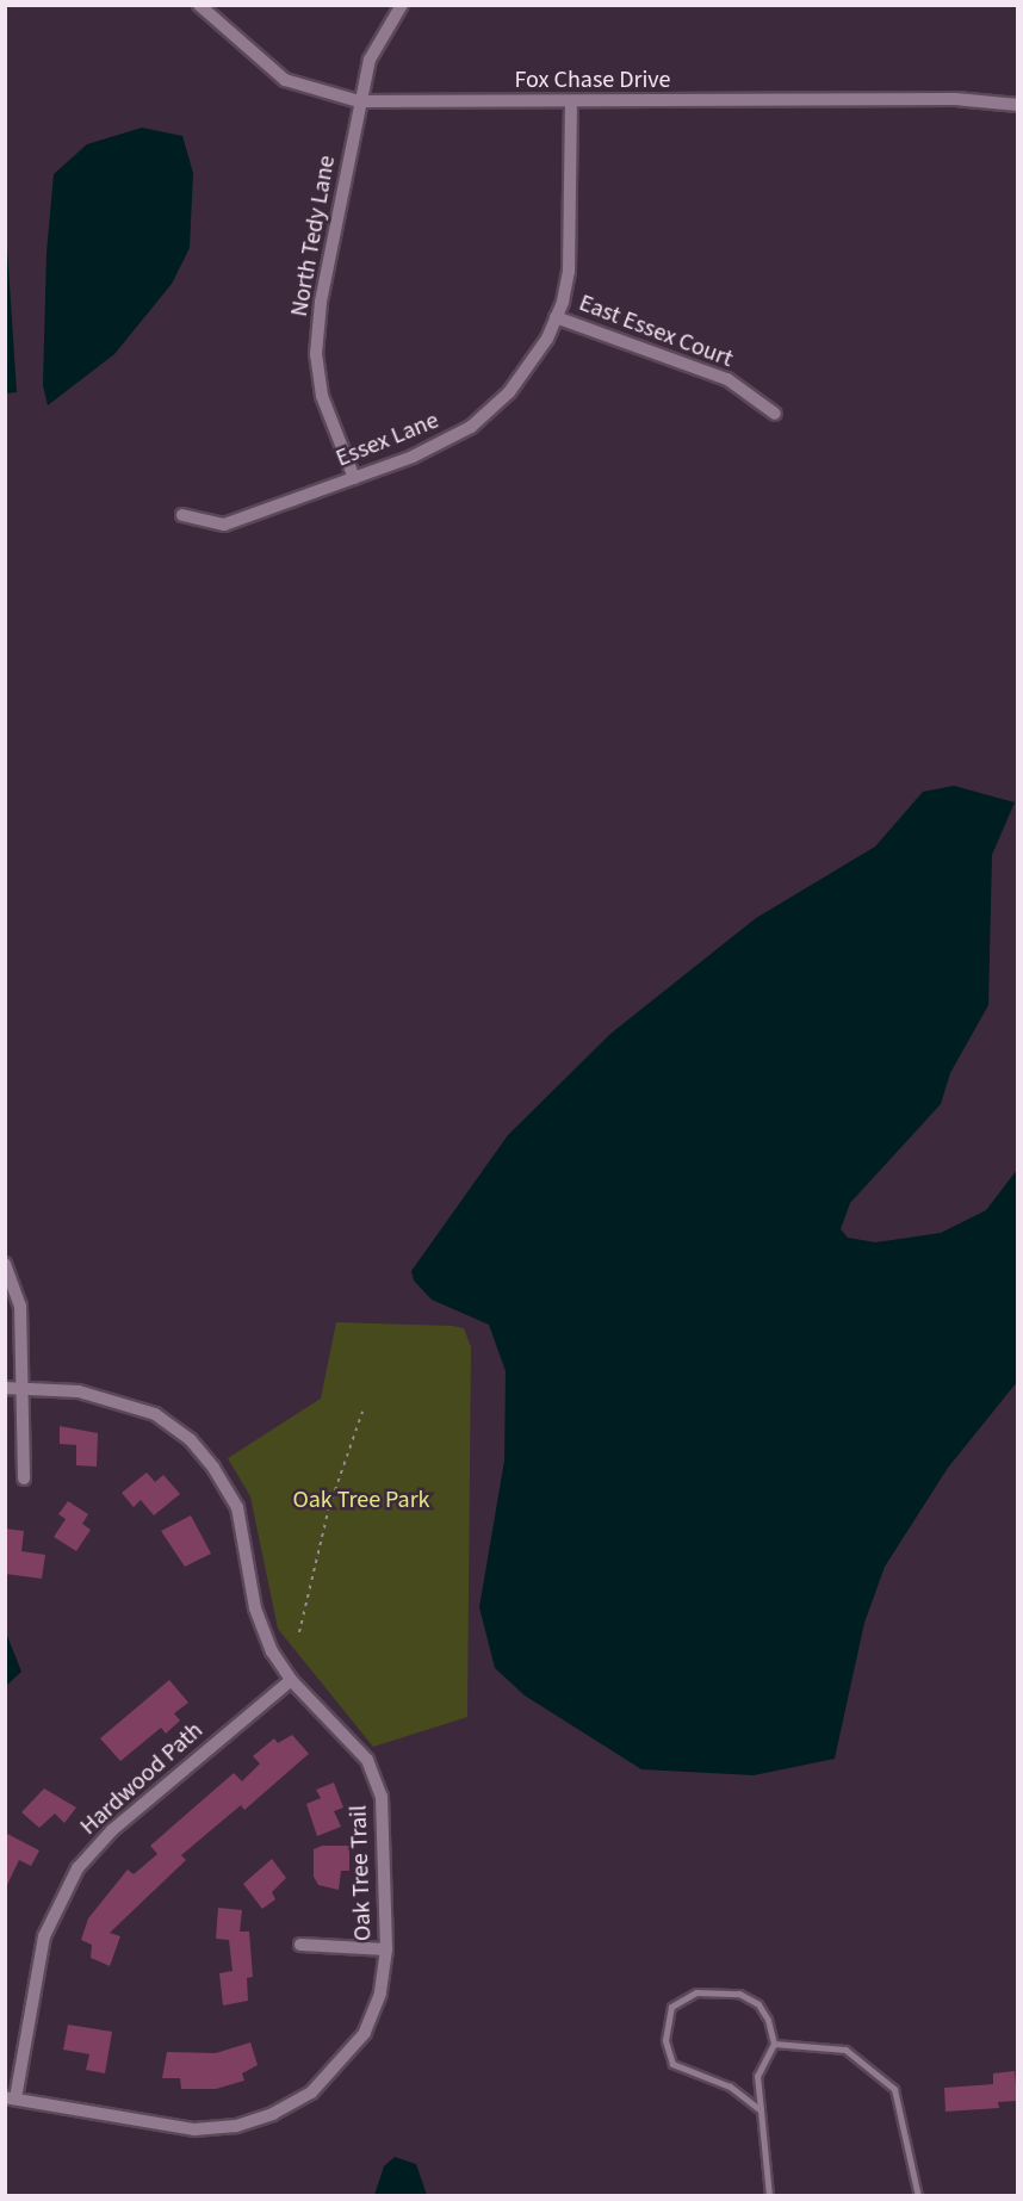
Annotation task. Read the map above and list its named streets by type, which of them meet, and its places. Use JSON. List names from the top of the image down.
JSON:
{
  "streets": {
    "street": [
      "Fox Chase Drive",
      "North Tedy Lane",
      "East Essex Court",
      "Essex Lane",
      "Hardwood Path",
      "Oak Tree Trail"
    ]
  },
  "crossings": [
    ["Fox Chase Drive", "North Tedy Lane"],
    ["Fox Chase Drive", "Essex Lane"],
    ["North Tedy Lane", "Essex Lane"],
    ["East Essex Court", "Essex Lane"],
    ["Hardwood Path", "Oak Tree Trail"]
  ],
  "parks": ["Oak Tree Park"]
}
